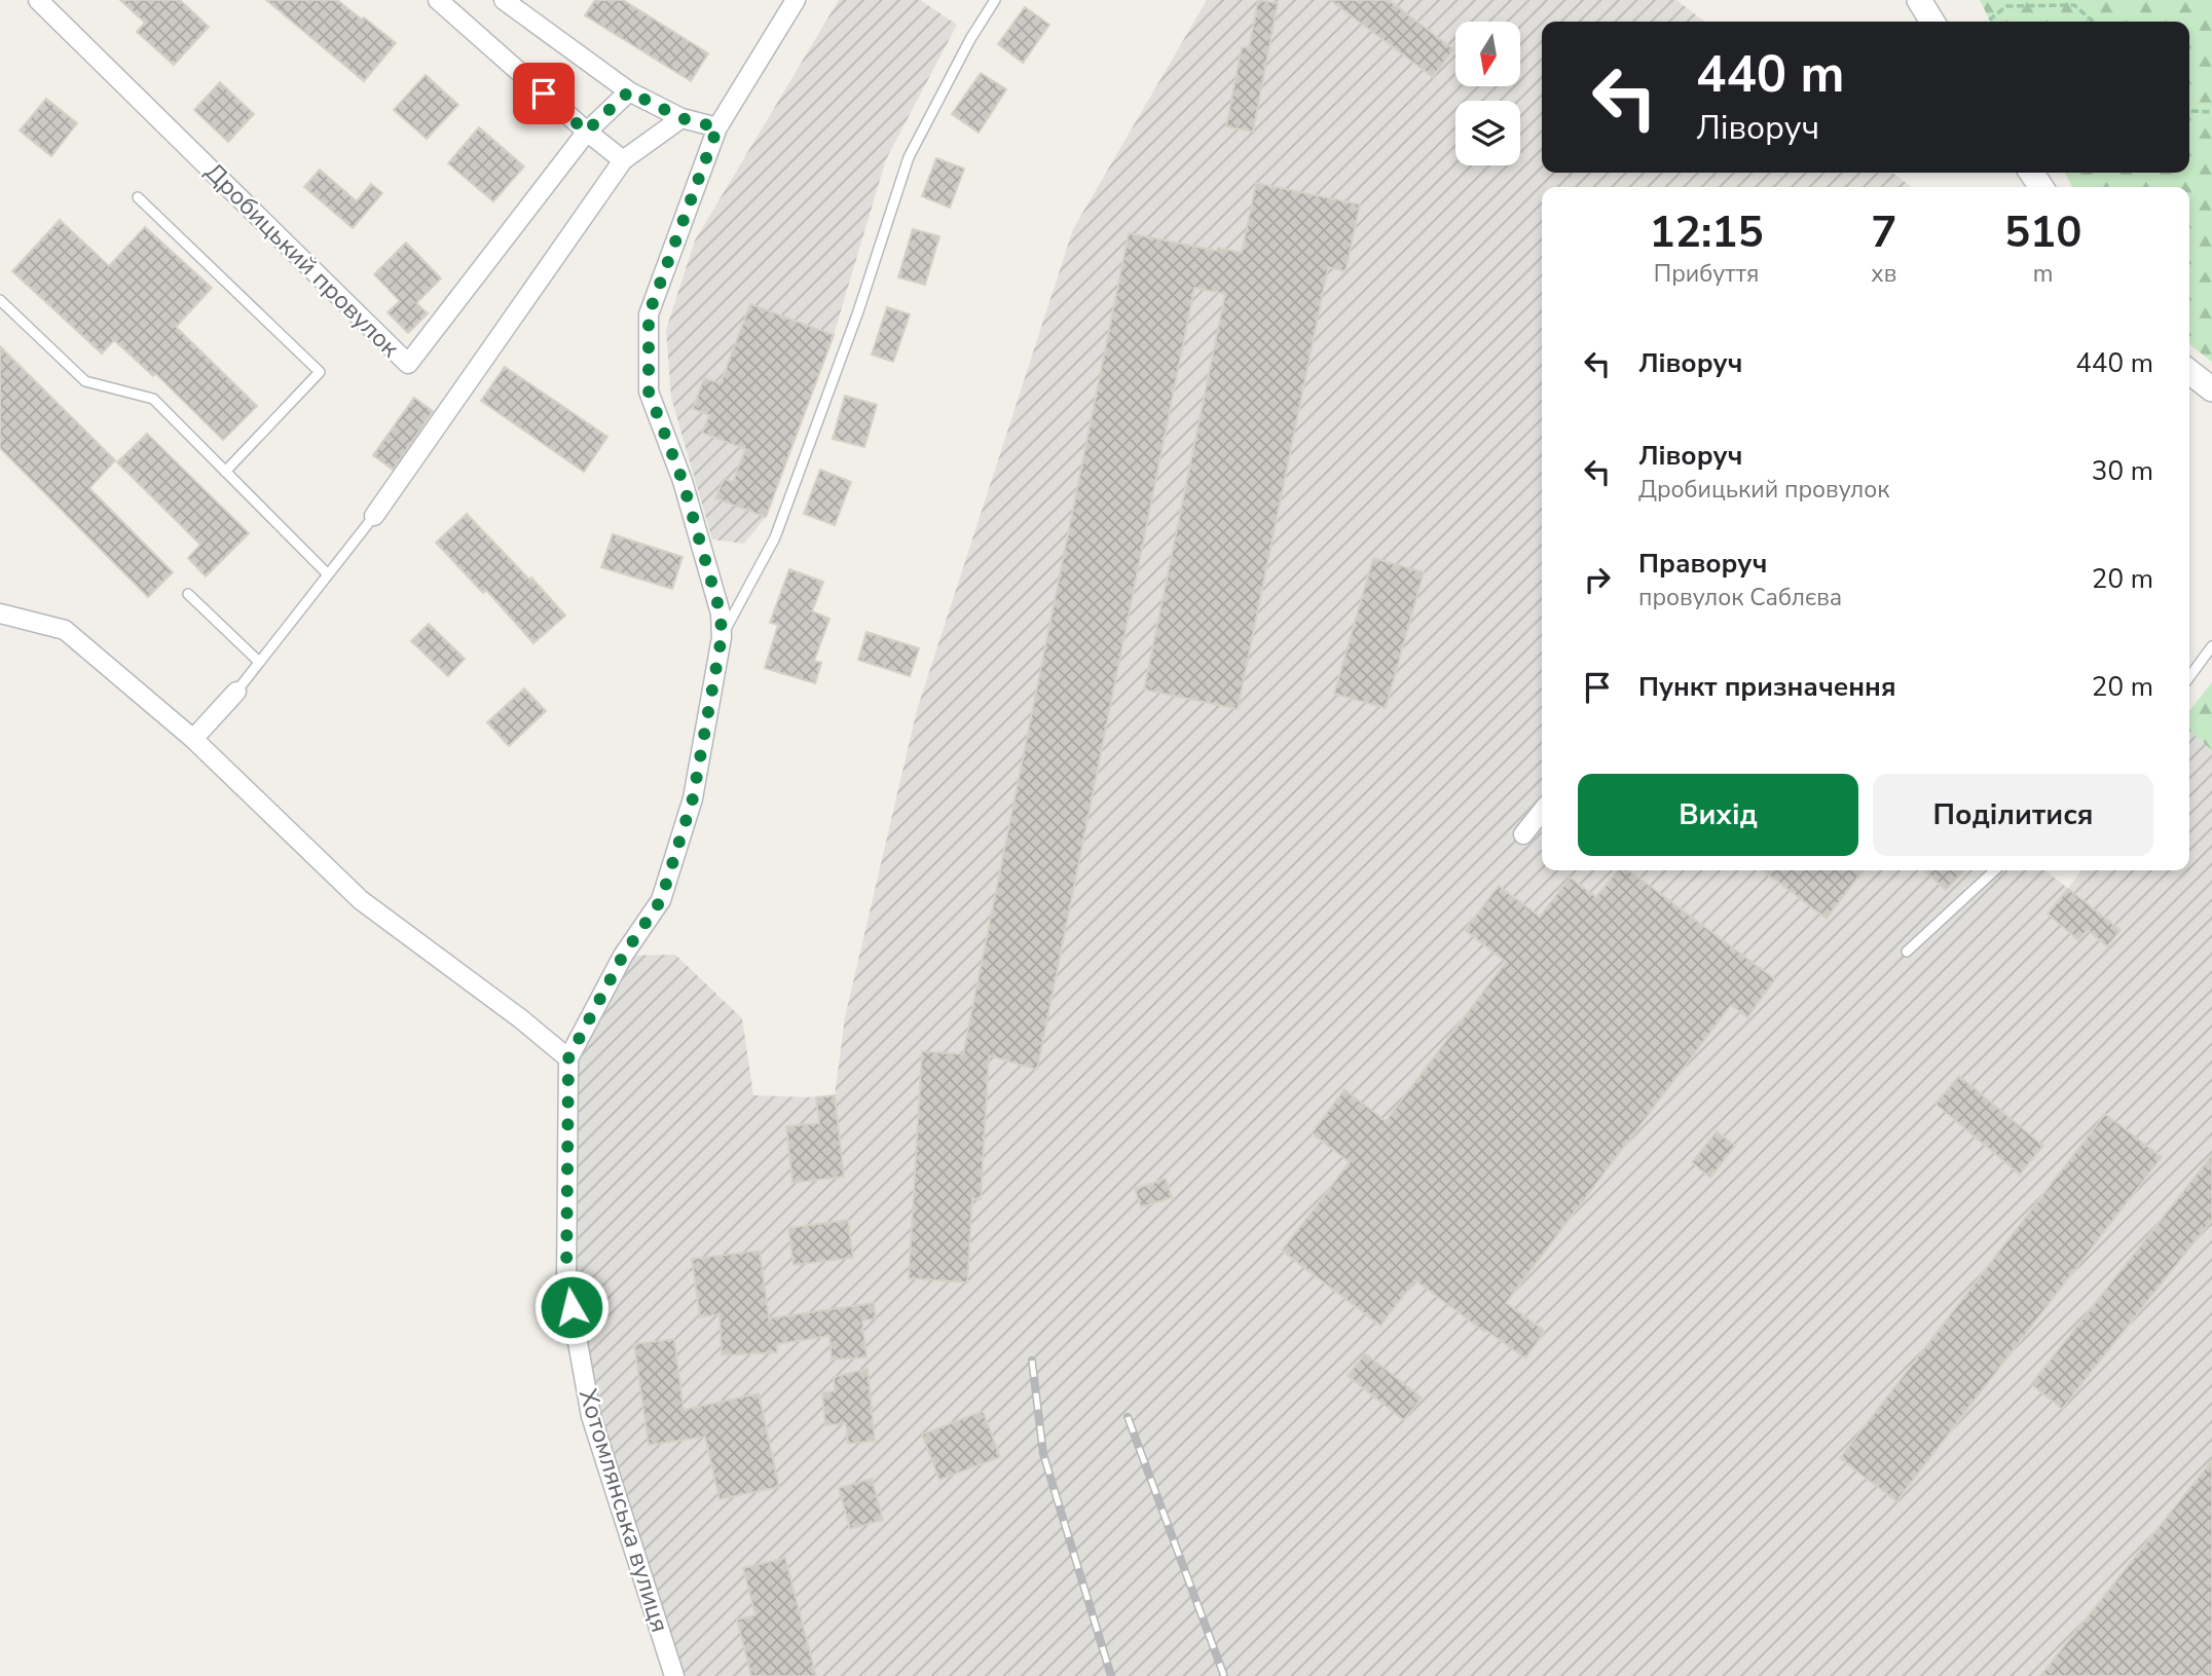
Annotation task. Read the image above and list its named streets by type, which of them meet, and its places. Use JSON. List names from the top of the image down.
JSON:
{
  "streets": {
    "street": ["Дробицький провулок", "Хотомлянська вулиця"]
  },
  "north": "bottom",
  "page": {
    "turn": ["440 m", "Ліворуч"],
    "eta": [
      "12:15",
      "Прибуття",
      "7",
      "хв",
      "510",
      "m"
    ],
    "list": [
      {
        "name": "Ліворуч",
        "value": "440 m"
      },
      {
        "name": "Ліворуч",
        "note": "Дробицький провулок",
        "value": "30 m"
      },
      {
        "name": "Праворуч",
        "note": "провулок Саблєва",
        "value": "20 m"
      },
      {
        "name": "Пункт призначення",
        "value": "20 m"
      }
    ],
    "buttons": ["Вихід", "Поділитися"]
  }
}
